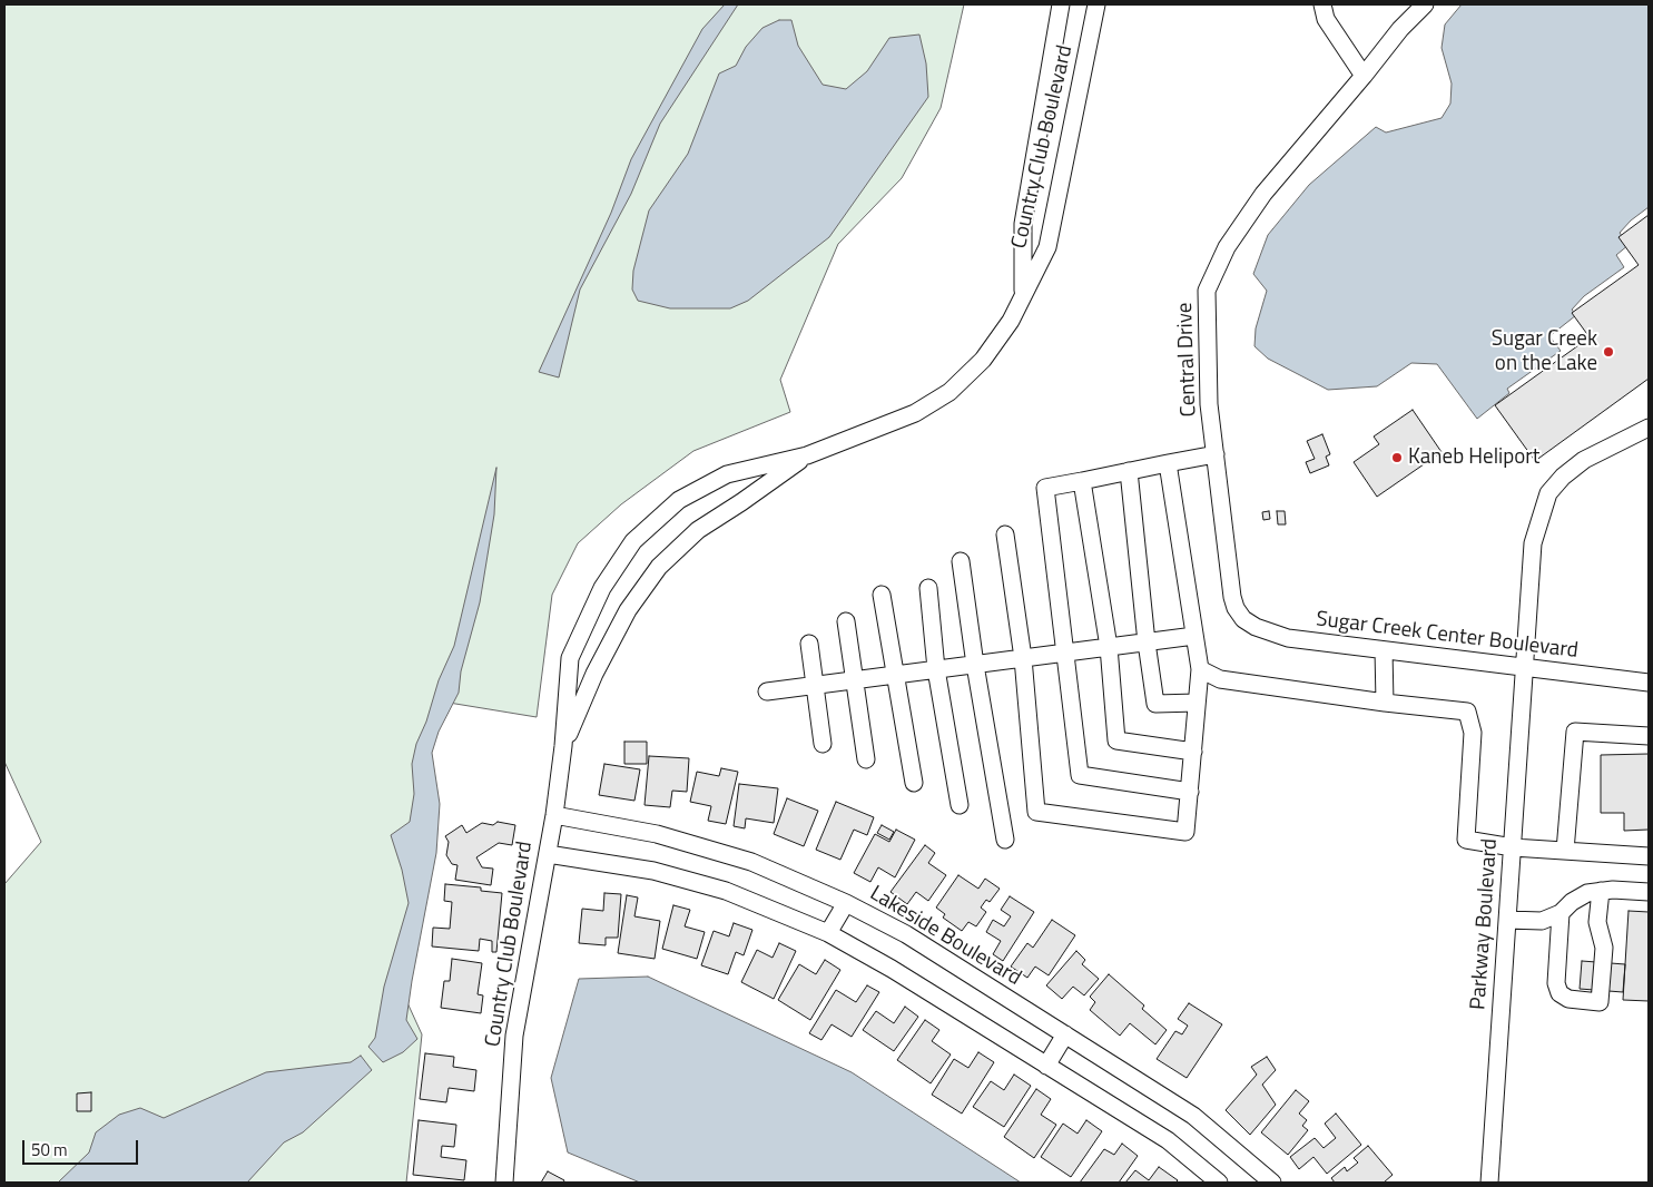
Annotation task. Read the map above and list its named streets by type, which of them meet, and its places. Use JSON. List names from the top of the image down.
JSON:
{
  "streets": {
    "street": [
      "Country Club Boulevard",
      "Central Drive",
      "Sugar Creek Center Boulevard",
      "Parkway Boulevard",
      "Lakeside Boulevard"
    ]
  },
  "crossings": [
    ["Country Club Boulevard", "Lakeside Boulevard"],
    ["Central Drive", "Sugar Creek Center Boulevard"],
    ["Sugar Creek Center Boulevard", "Parkway Boulevard"]
  ],
  "places": ["Sugar Creek on the Lake", "Kaneb Heliport"],
  "scale_bar": "50 m"
}
